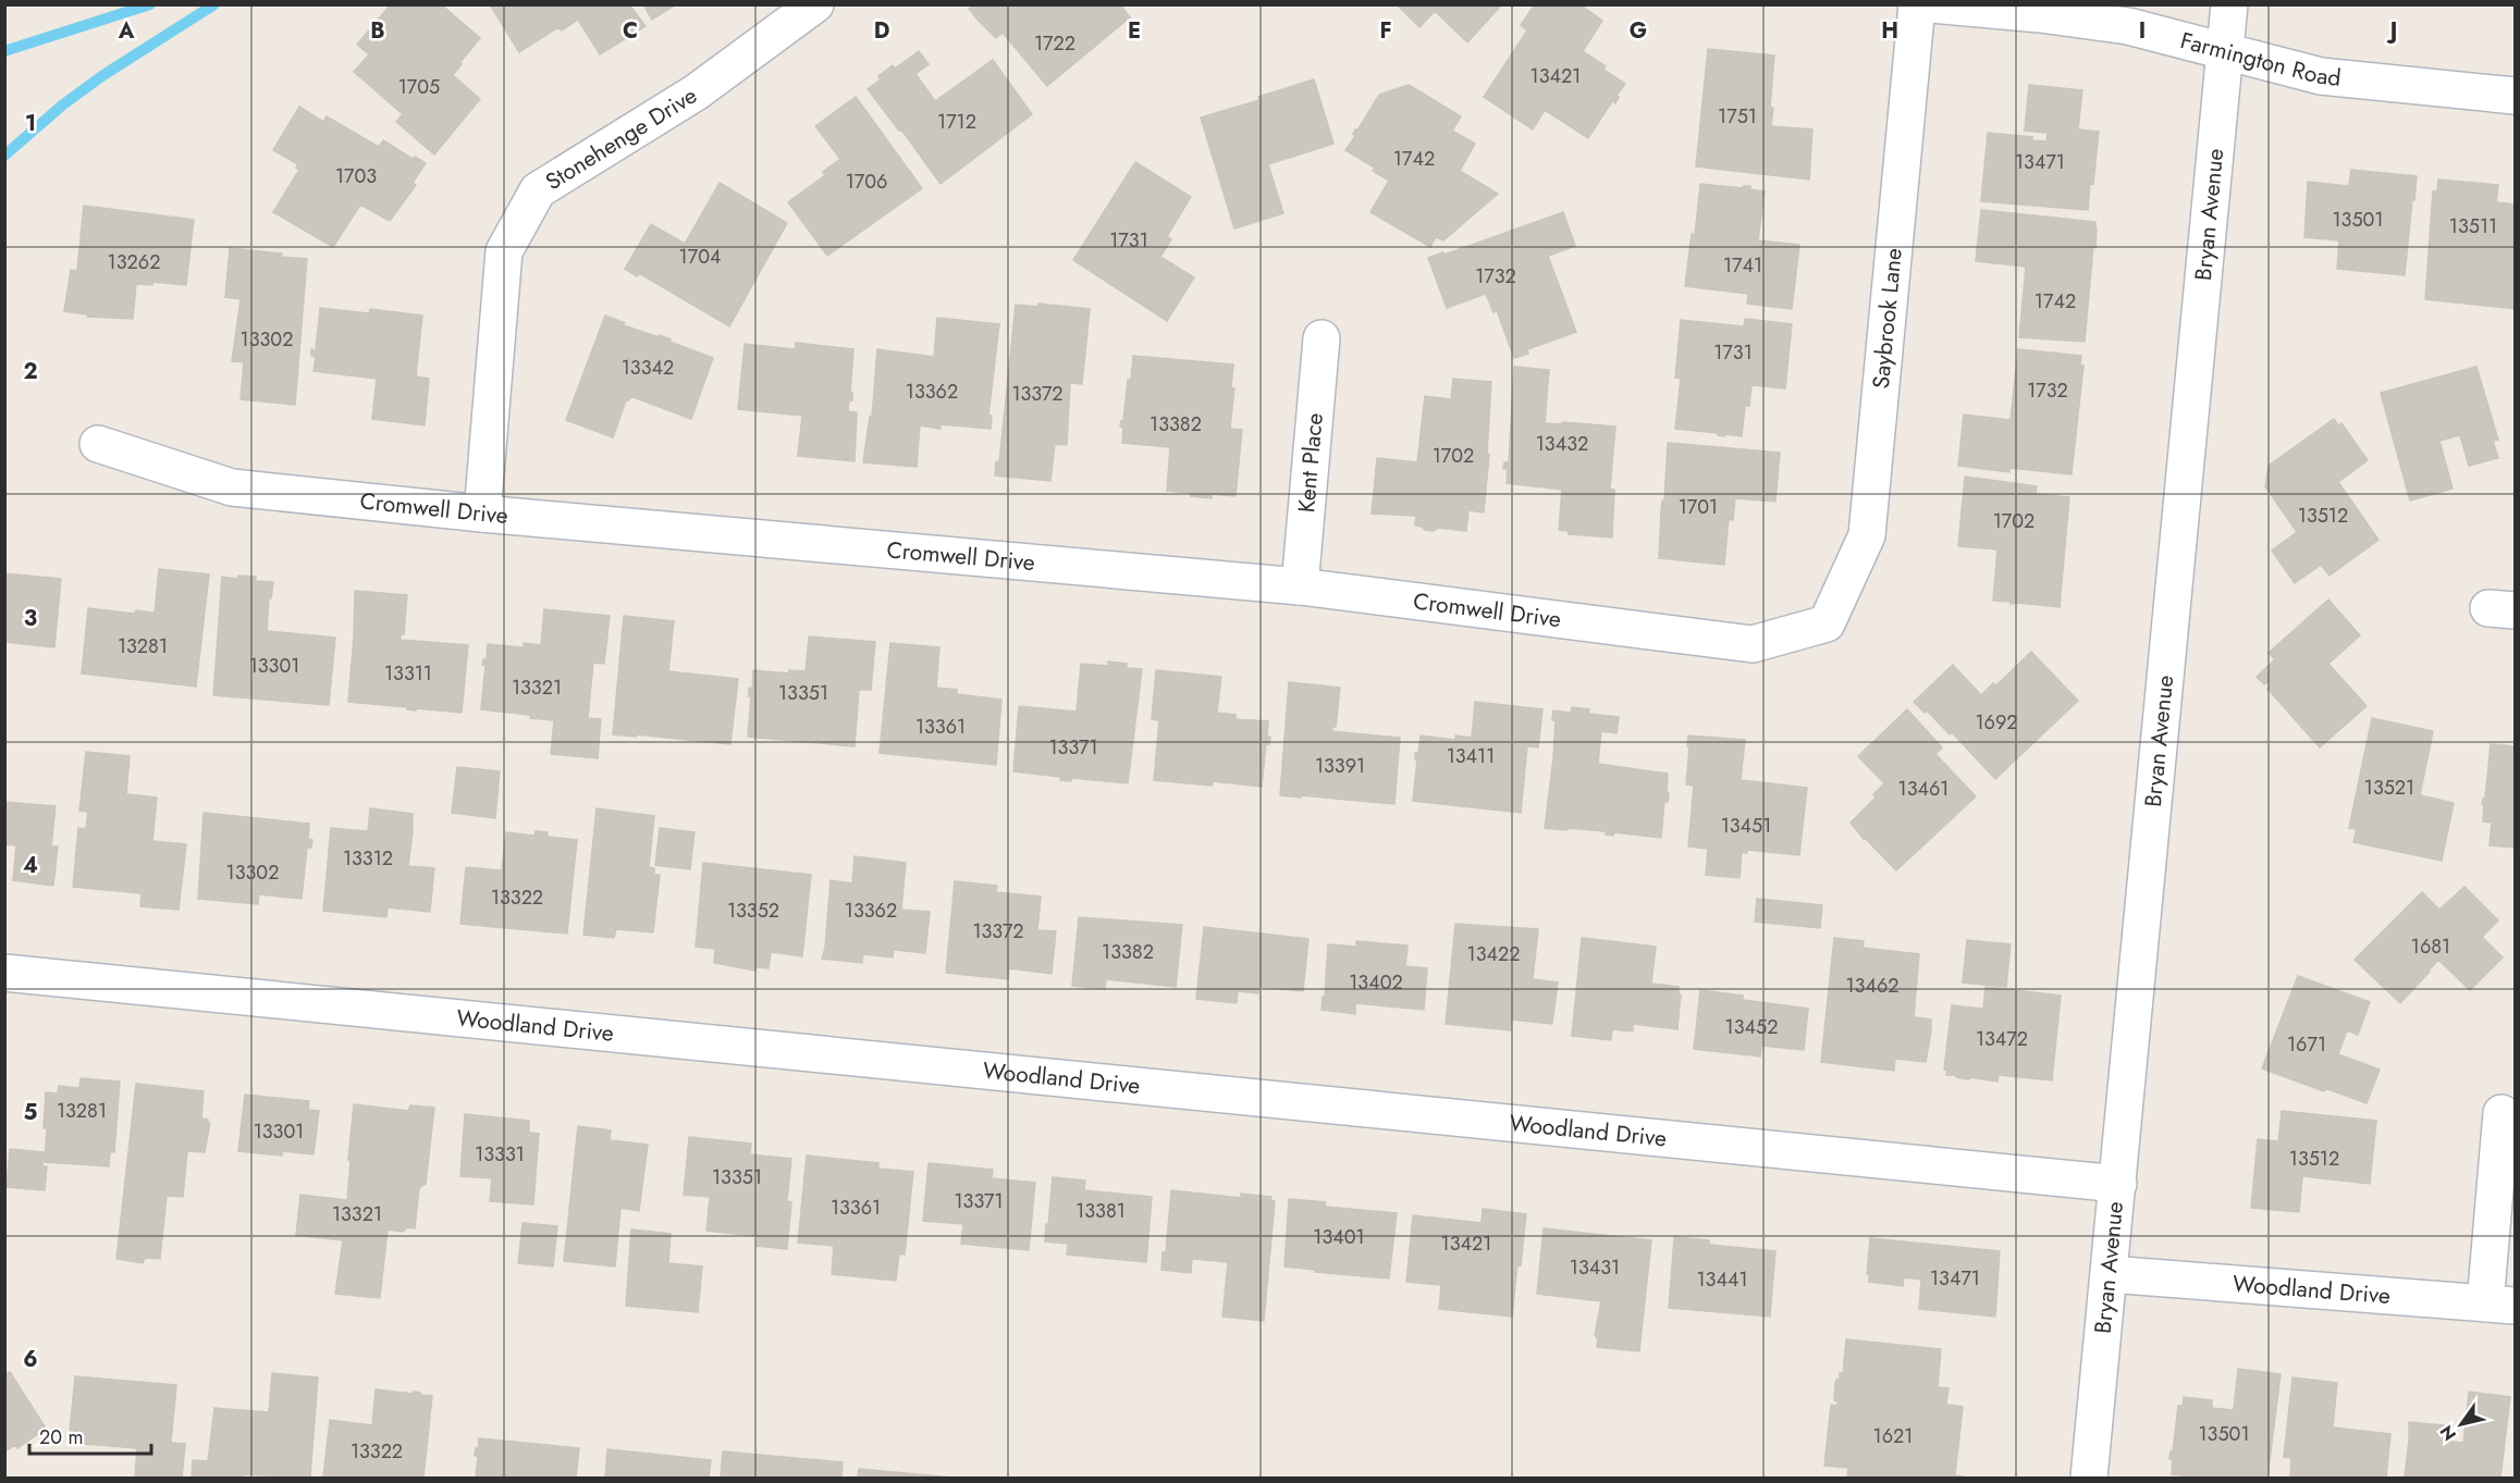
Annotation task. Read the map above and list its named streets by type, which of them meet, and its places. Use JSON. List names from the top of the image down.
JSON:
{
  "streets": {
    "street": [
      "Farmington Road",
      "Stonehenge Drive",
      "Bryan Avenue",
      "Saybrook Lane",
      "Kent Place",
      "Cromwell Drive",
      "Woodland Drive"
    ]
  },
  "crossings": [
    ["Farmington Road", "Bryan Avenue"],
    ["Stonehenge Drive", "Cromwell Drive"],
    ["Bryan Avenue", "Woodland Drive"],
    ["Saybrook Lane", "Cromwell Drive"],
    ["Kent Place", "Cromwell Drive"]
  ],
  "house_numbers": [
    "1722",
    "13421",
    "1705",
    "1751",
    "1712",
    "1742",
    "13471",
    "1703",
    "1706",
    "13501",
    "13511",
    "1731",
    "1704",
    "13262",
    "1741",
    "1732",
    "1742",
    "13302",
    "1731",
    "13342",
    "1732",
    "13362",
    "13372",
    "13382",
    "13432",
    "1702",
    "1701",
    "13512",
    "1702",
    "13281",
    "13301",
    "13311",
    "13321",
    "13351",
    "1692",
    "13361",
    "13371",
    "13411",
    "13391",
    "13521",
    "13461",
    "13451",
    "13312",
    "13302",
    "13322",
    "13352",
    "13362",
    "13372",
    "1681",
    "13382",
    "13422",
    "13402",
    "13462",
    "13452",
    "13472",
    "1671",
    "13281",
    "13301",
    "13331",
    "13512",
    "13351",
    "13371",
    "13361",
    "13381",
    "13321",
    "13401",
    "13421",
    "13431",
    "13471",
    "13441",
    "13501",
    "1621",
    "13322"
  ],
  "scale_bar": "20 m",
  "north": "bottom left",
  "grid": {
    "columns": [
      "A",
      "B",
      "C",
      "D",
      "E",
      "F",
      "G",
      "H",
      "I",
      "J"
    ],
    "rows": [
      "1",
      "2",
      "3",
      "4",
      "5",
      "6"
    ]
  }
}
